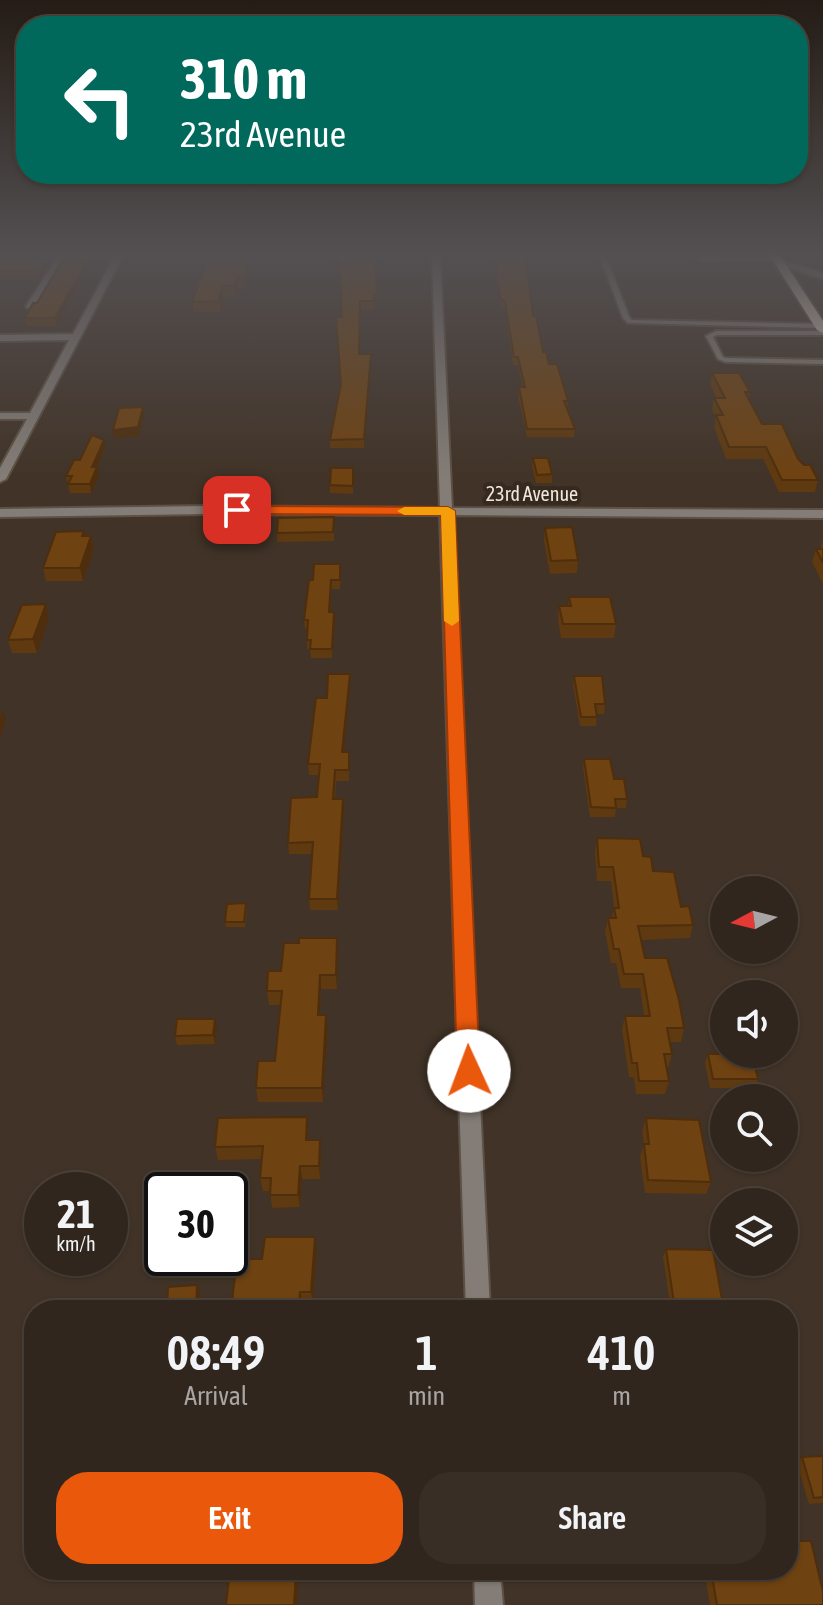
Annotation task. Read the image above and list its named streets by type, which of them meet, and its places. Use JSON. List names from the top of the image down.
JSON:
{
  "streets": {
    "street": ["23rd Avenue"]
  },
  "north": "left",
  "page": {
    "turn": ["310 m", "23rd Avenue"],
    "speed": "21 km/h",
    "limit": "30",
    "eta": [
      "08:49",
      "Arrival",
      "1",
      "min",
      "410",
      "m"
    ],
    "buttons": ["Exit", "Share"]
  }
}
